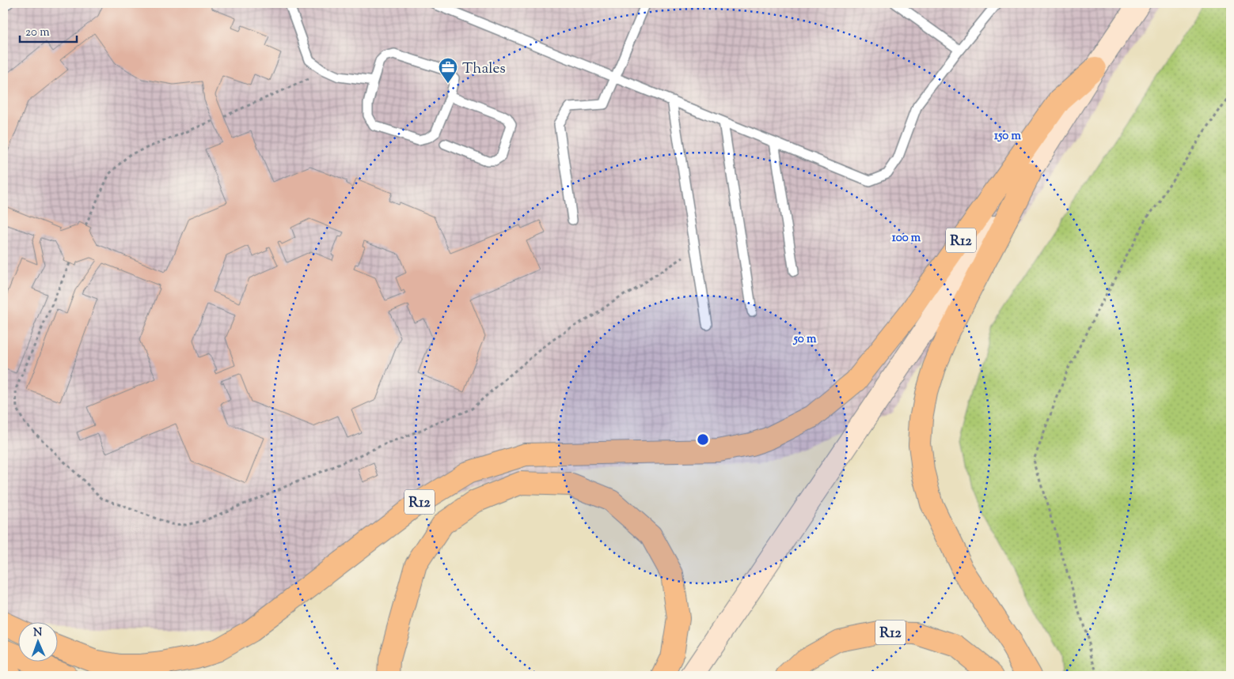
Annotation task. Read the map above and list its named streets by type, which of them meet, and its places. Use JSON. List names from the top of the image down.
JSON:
{
  "streets": {
    "main road": ["R12"]
  },
  "places": {
    "office": ["Thales"]
  },
  "scale_bar": "20 m",
  "north": "top",
  "rings": ["150 m", "100 m", "50 m"]
}
